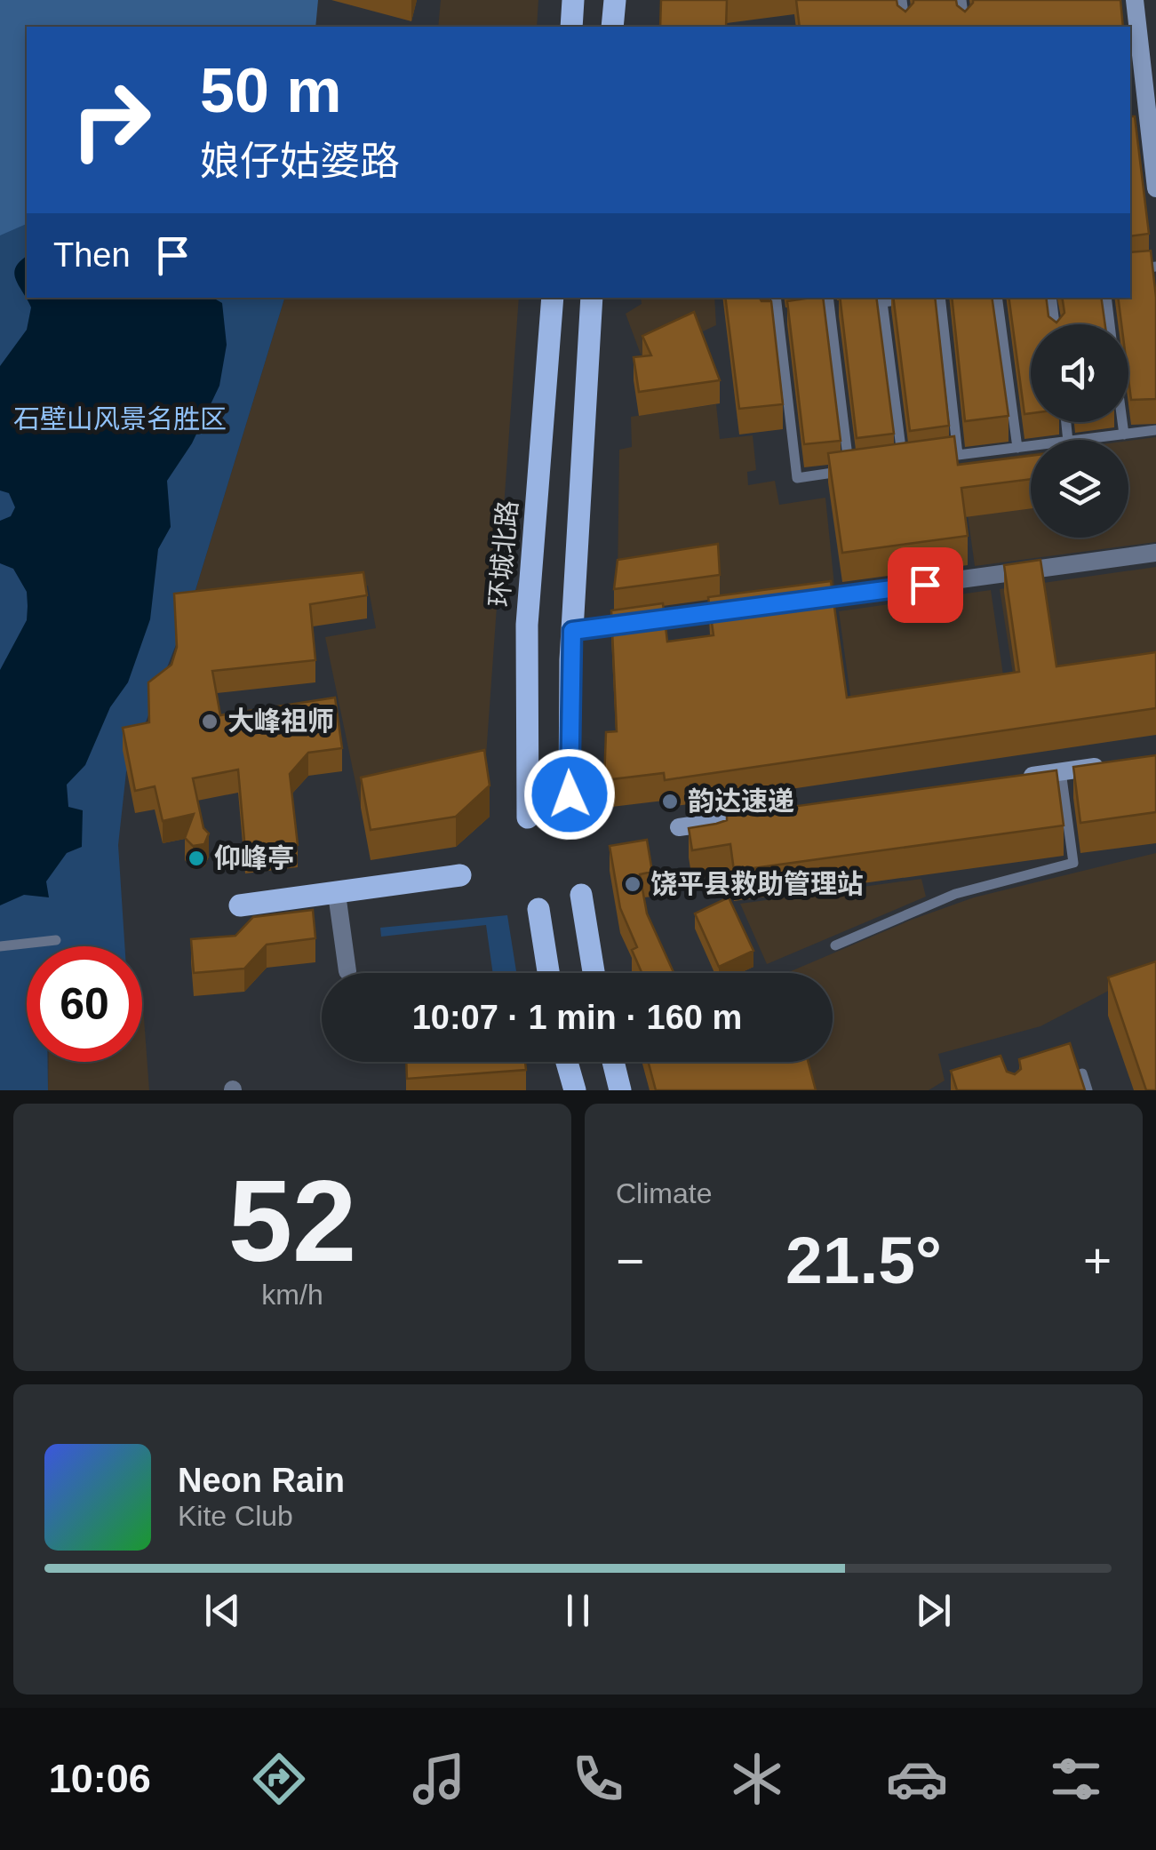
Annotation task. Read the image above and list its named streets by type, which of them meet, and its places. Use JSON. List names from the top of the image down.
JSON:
{
  "streets": {
    "main road": ["环城北路"]
  },
  "parks": ["石壁山风景名胜区"],
  "places": [
    "大峰祖师",
    "韵达速递",
    "仰峰亭",
    "饶平县救助管理站"
  ],
  "page": {
    "turn": ["50 m", "娘仔姑婆路"],
    "then": "Then",
    "limit": "60",
    "trip": "10:07 · 1 min · 160 m",
    "tile": [
      ["52", "km/h"],
      "Climate"
    ],
    "heat": ["−", "21.5°", "+"],
    "song": ["Neon Rain", "Kite Club"],
    "tabs": "10:06"
  }
}
